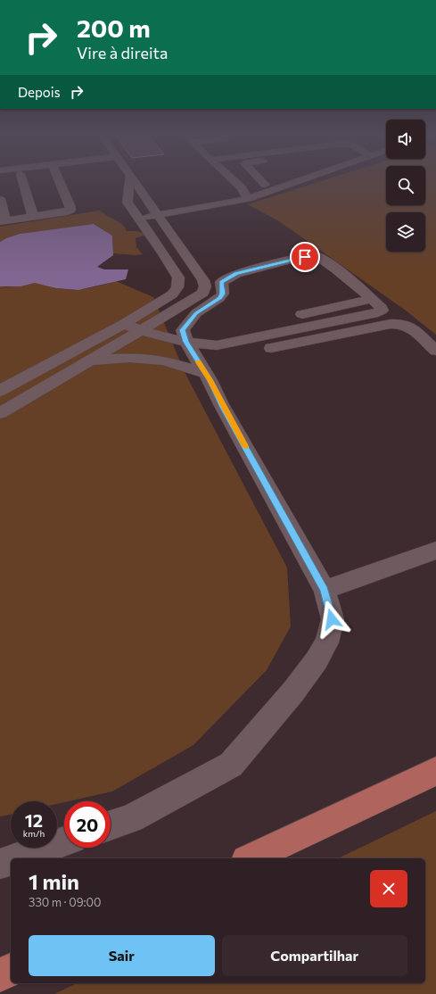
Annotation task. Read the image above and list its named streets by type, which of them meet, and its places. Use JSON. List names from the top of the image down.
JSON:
{
  "page": {
    "turn": ["200 m", "Vire à direita"],
    "then": "Depois",
    "speed": "12 km/h",
    "limit": "20",
    "heading": ["1 min", "330 m · 09:00"],
    "buttons": ["Sair", "Compartilhar"]
  }
}
